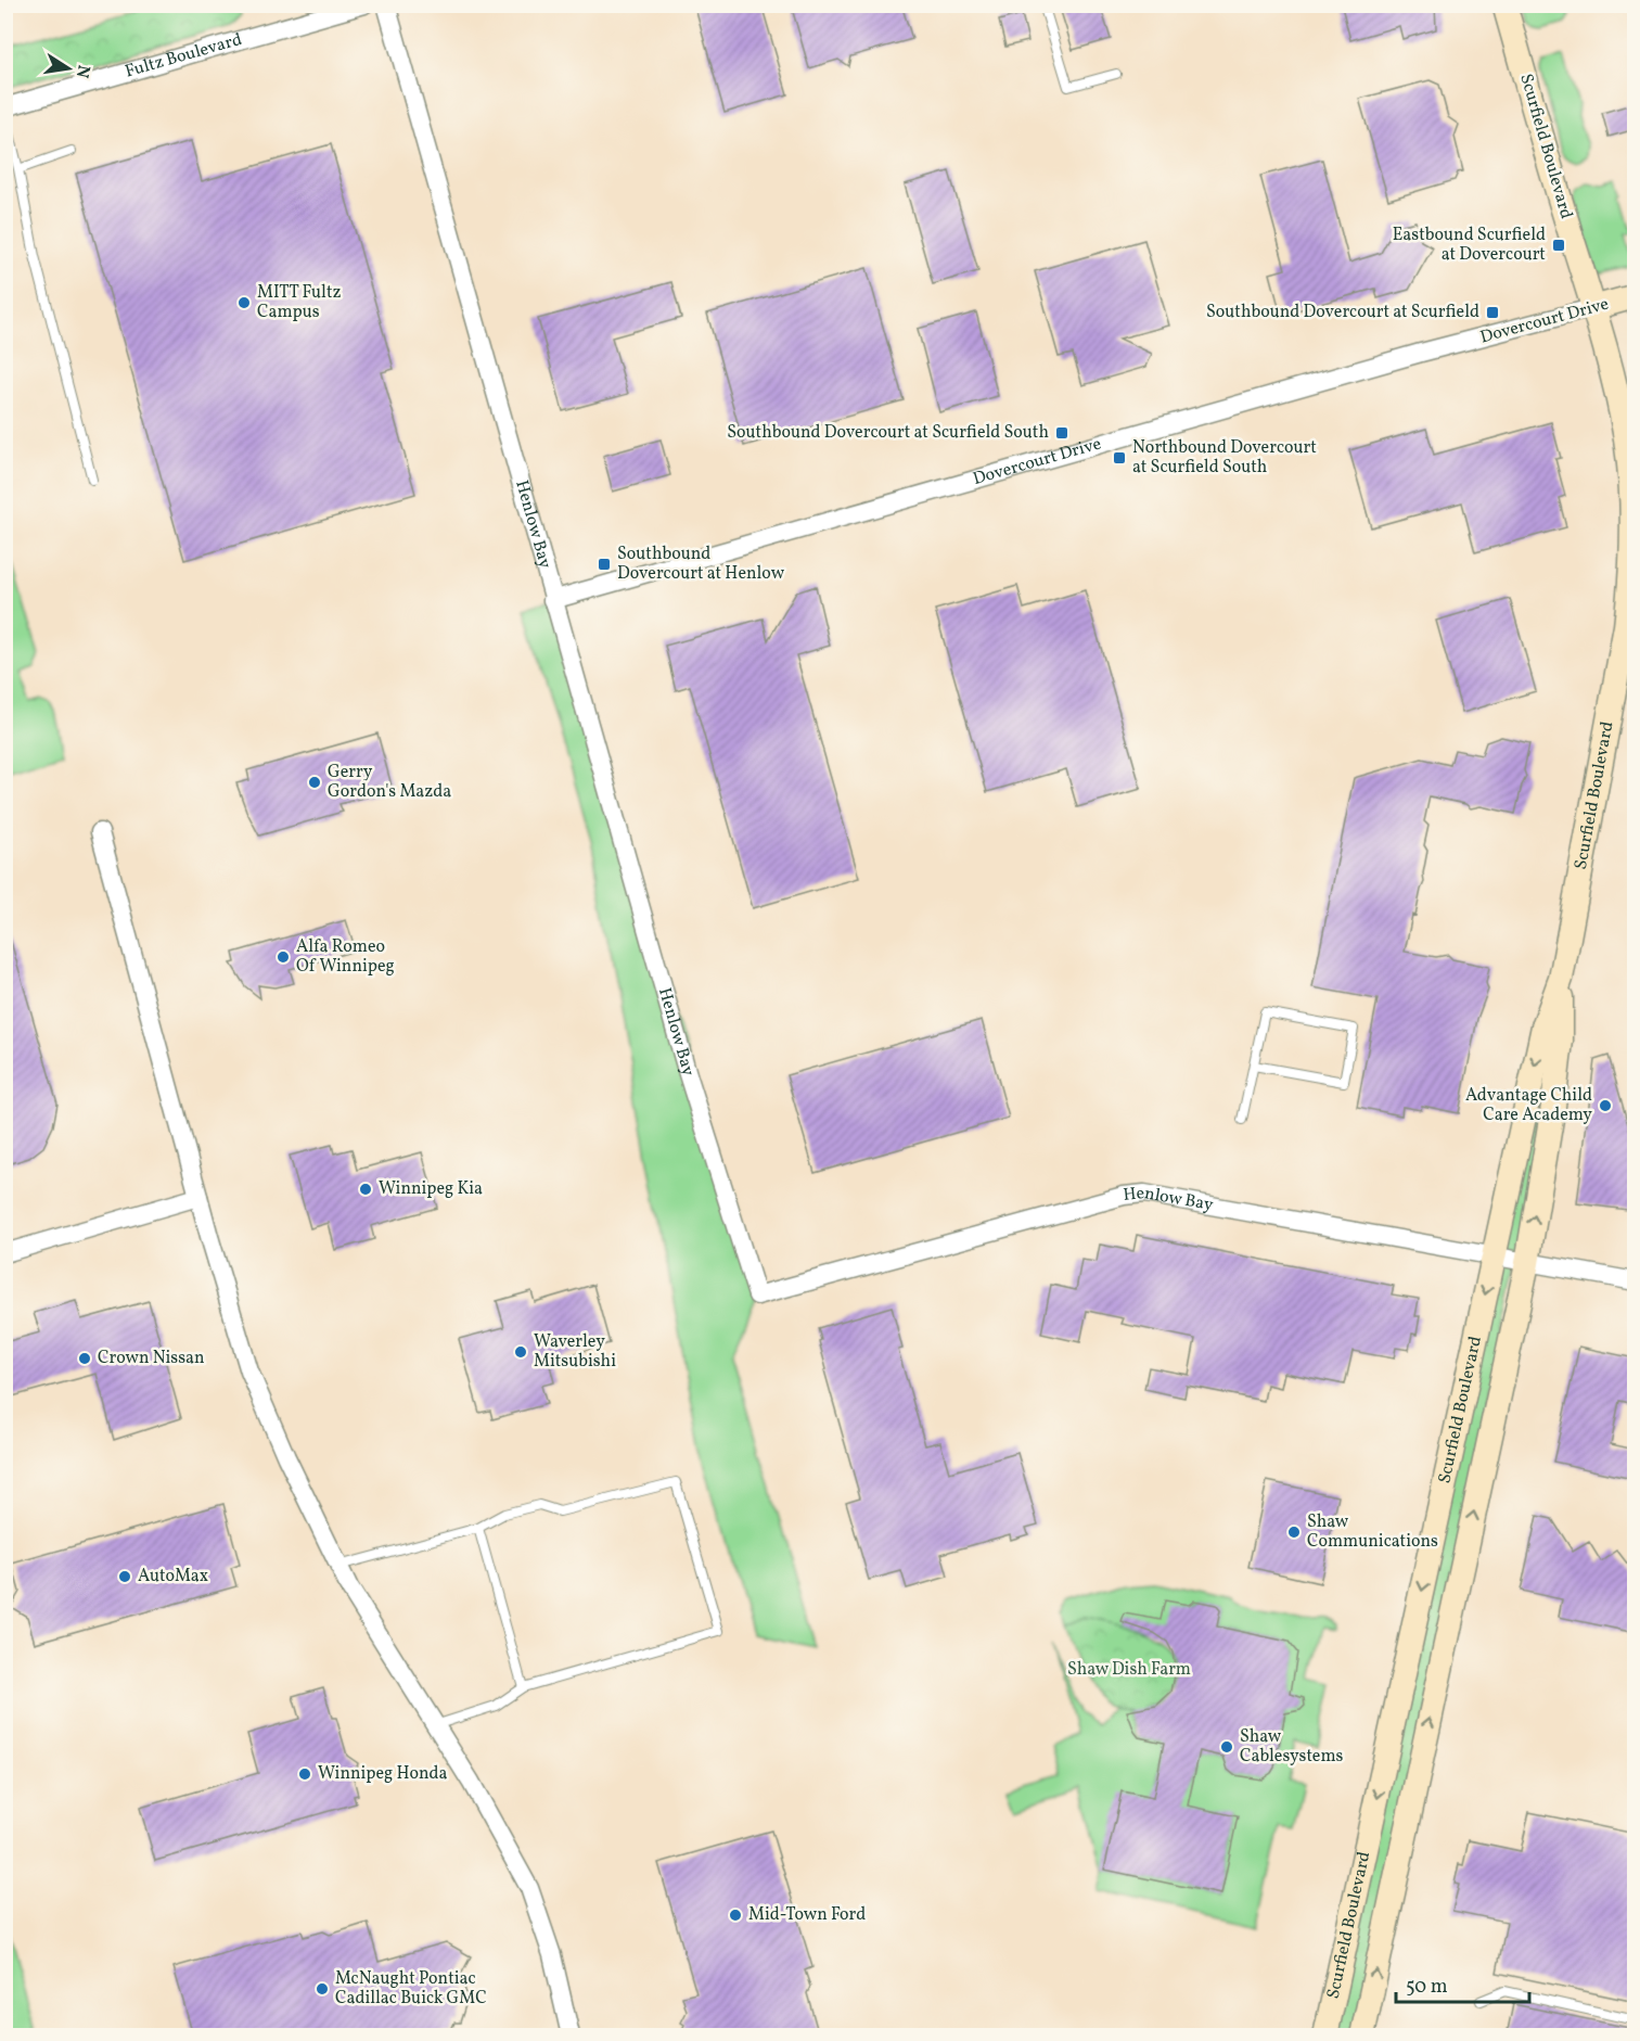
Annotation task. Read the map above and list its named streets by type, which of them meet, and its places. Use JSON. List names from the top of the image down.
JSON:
{
  "streets": {
    "street": [
      "Fultz Boulevard",
      "Scurfield Boulevard",
      "Dovercourt Drive",
      "Henlow Bay"
    ]
  },
  "crossings": [
    ["Scurfield Boulevard", "Dovercourt Drive"],
    ["Scurfield Boulevard", "Henlow Bay"],
    ["Dovercourt Drive", "Henlow Bay"]
  ],
  "parks": ["Shaw Dish Farm"],
  "places": {
    "transit": [
      "Eastbound Scurfield at Dovercourt",
      "Southbound Dovercourt at Scurfield",
      "Southbound Dovercourt at Scurfield South",
      "Northbound Dovercourt at Scurfield South",
      "Southbound Dovercourt at Henlow"
    ],
    "other": [
      "MITT Fultz Campus",
      "Gerry Gordon's Mazda",
      "Alfa Romeo Of Winnipeg",
      "Advantage Child Care Academy",
      "Winnipeg Kia",
      "Waverley Mitsubishi",
      "Crown Nissan",
      "Shaw Communications",
      "AutoMax",
      "Shaw Cablesystems",
      "Winnipeg Honda",
      "Mid-Town Ford",
      "McNaught Pontiac Cadillac Buick GMC"
    ]
  },
  "scale_bar": "50 m",
  "north": "right"
}
